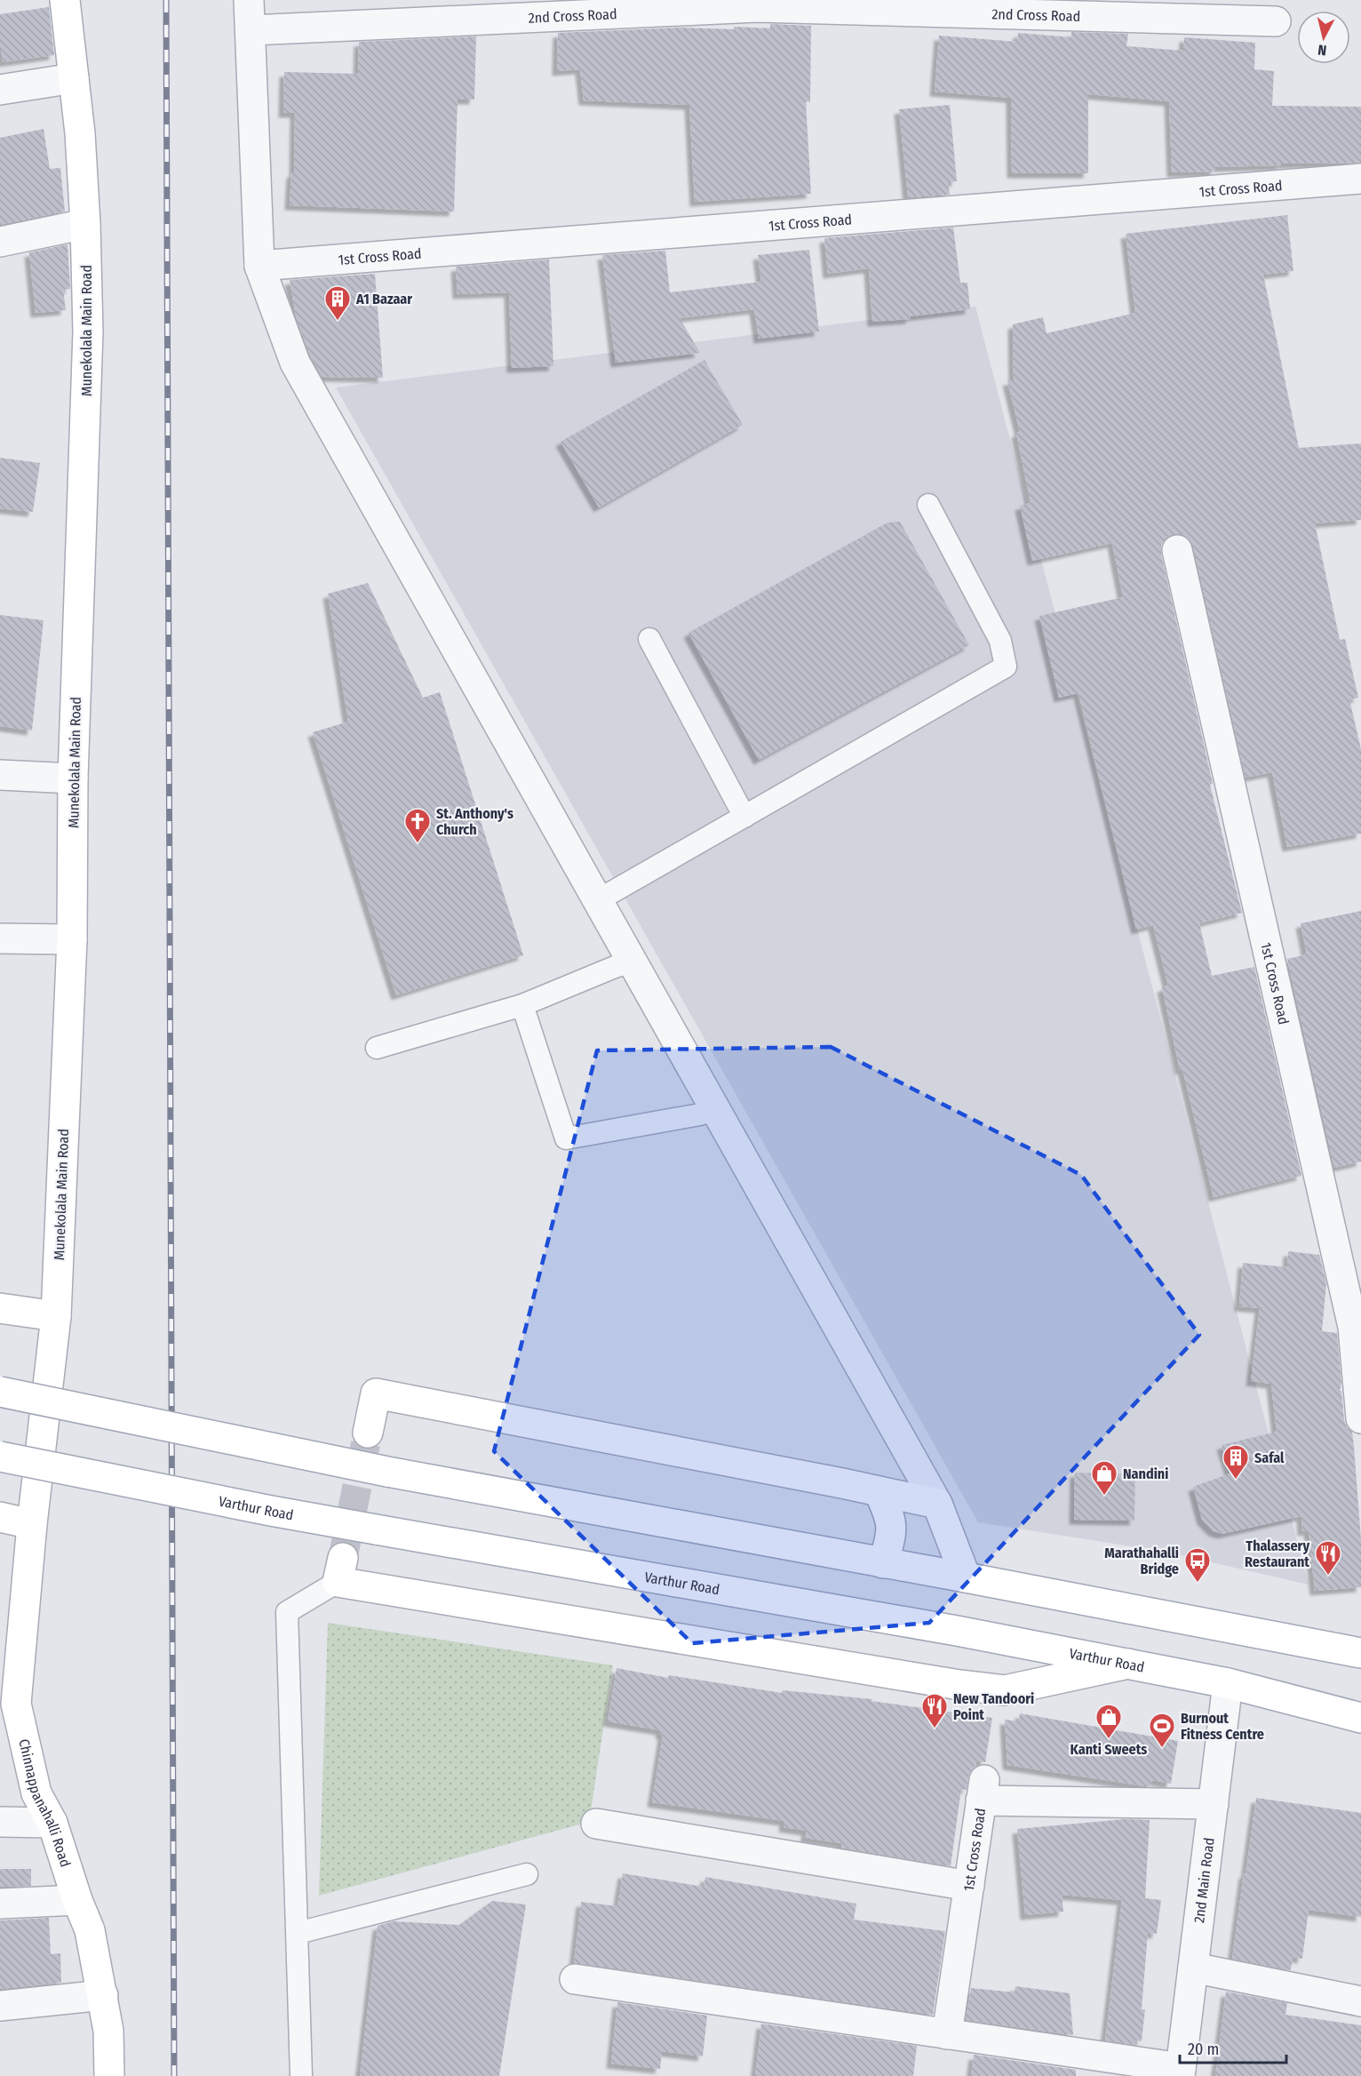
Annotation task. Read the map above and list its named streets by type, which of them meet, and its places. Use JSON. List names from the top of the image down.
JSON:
{
  "streets": {
    "street": [
      "2nd Cross Road",
      "1st Cross Road",
      "Munekolala Main Road",
      "Varthur Road",
      "Chinnappanahalli Road",
      "2nd Main Road"
    ]
  },
  "crossings": [
    ["1st Cross Road", "2nd Main Road"],
    ["Munekolala Main Road", "Chinnappanahalli Road"],
    ["Varthur Road", "2nd Main Road"]
  ],
  "places": {
    "building": ["A1 Bazaar", "Safal"],
    "church": ["St. Anthony's Church"],
    "shop": ["Nandini", "Kanti Sweets"],
    "restaurant": ["Thalassery Restaurant", "New Tandoori Point"],
    "bus stop": ["Marathahalli Bridge"],
    "sports": ["Burnout Fitness Centre"]
  },
  "scale_bar": "20 m",
  "north": "bottom"
}
